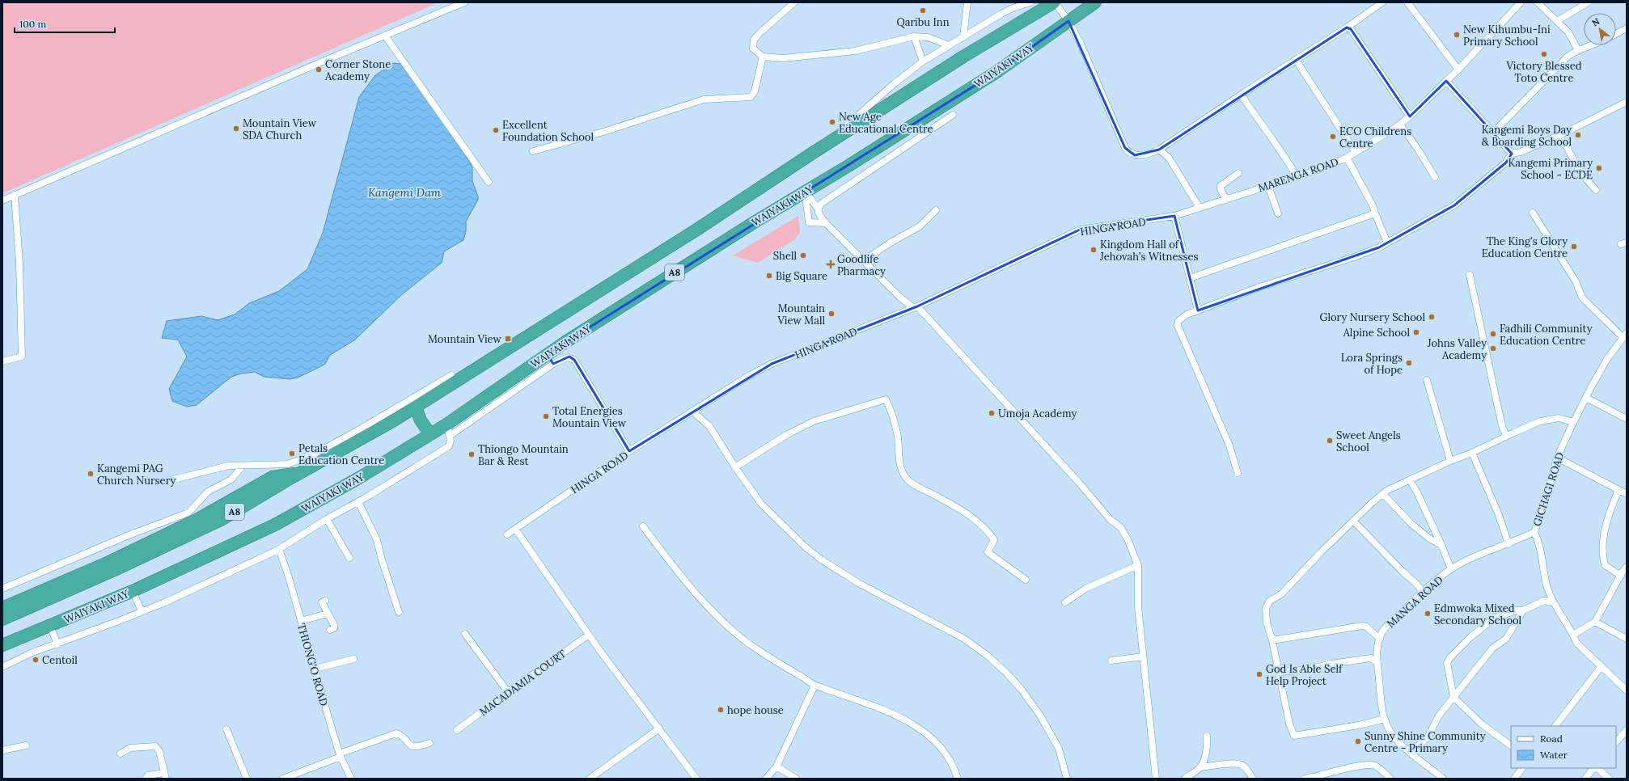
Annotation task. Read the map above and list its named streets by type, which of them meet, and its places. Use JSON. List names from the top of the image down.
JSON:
{
  "streets": {
    "highway": ["WAIYAKI WAY", "A8"],
    "street": [
      "MARENGA ROAD",
      "HINGA ROAD",
      "GICHAGI ROAD",
      "MANGA ROAD",
      "THIONG'O ROAD",
      "MACADAMIA COURT"
    ]
  },
  "crossings": [
    ["MARENGA ROAD", "HINGA ROAD"],
    ["GICHAGI ROAD", "MANGA ROAD"]
  ],
  "water": ["Kangemi Dam"],
  "places": {
    "other": [
      "Qaribu Inn",
      "New Kihumbu-Ini Primary School",
      "Victory Blessed Toto Centre",
      "Corner Stone Academy",
      "New Age Educational Centre",
      "Mountain View SDA Church",
      "Excellent Foundation School",
      "Kangemi Boys Day & Boarding School",
      "ECO Childrens Centre",
      "Kangemi Primary School - ECDE",
      "The King's Glory Education Centre",
      "Kingdom Hall of Jehovah's Witnesses",
      "Shell",
      "Big Square",
      "Mountain View Mall",
      "Glory Nursery School",
      "Alpine School",
      "Fadhili Community Education Centre",
      "Johns Valley Academy",
      "Lora Springs of Hope",
      "Umoja Academy",
      "Total Energies Mountain View",
      "Sweet Angels School",
      "Petals Education Centre",
      "Thiongo Mountain Bar & Rest",
      "Kangemi PAG Church Nursery",
      "Edmwoka Mixed Secondary School",
      "Centoil",
      "God Is Able Self Help Project",
      "hope house",
      "Sunny Shine Community Centre - Primary"
    ],
    "health": ["Goodlife Pharmacy"],
    "transit": ["Mountain View"]
  },
  "legend": ["Road", "Water"],
  "scale_bar": "100 m",
  "north": "top left"
}
